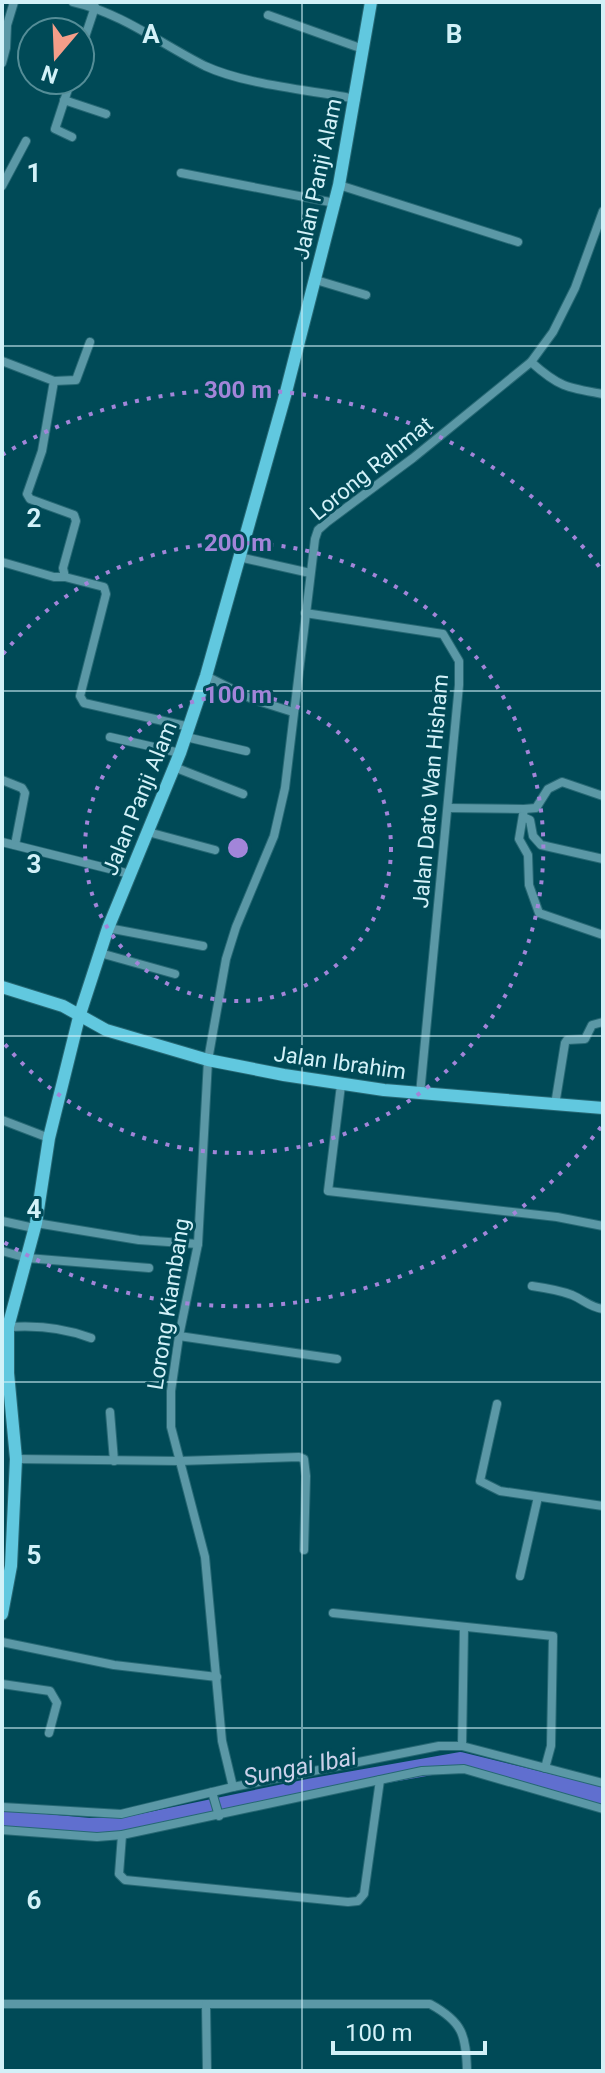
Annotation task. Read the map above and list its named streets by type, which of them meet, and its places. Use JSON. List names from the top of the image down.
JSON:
{
  "streets": {
    "main road": ["Jalan Panji Alam", "Jalan Ibrahim"],
    "street": ["Lorong Rahmat", "Jalan Dato Wan Hisham", "Lorong Kiambang"]
  },
  "crossings": [
    ["Jalan Panji Alam", "Jalan Ibrahim"],
    ["Lorong Rahmat", "Jalan Dato Wan Hisham"],
    ["Lorong Rahmat", "Jalan Ibrahim"],
    ["Lorong Rahmat", "Lorong Kiambang"],
    ["Jalan Dato Wan Hisham", "Jalan Ibrahim"],
    ["Jalan Ibrahim", "Lorong Kiambang"]
  ],
  "water": ["Sungai Ibai"],
  "scale_bar": "100 m",
  "north": "bottom",
  "grid": {
    "columns": ["A", "B"],
    "rows": [
      "1",
      "2",
      "3",
      "4",
      "5",
      "6"
    ]
  },
  "rings": ["300 m", "200 m", "100 m"]
}
